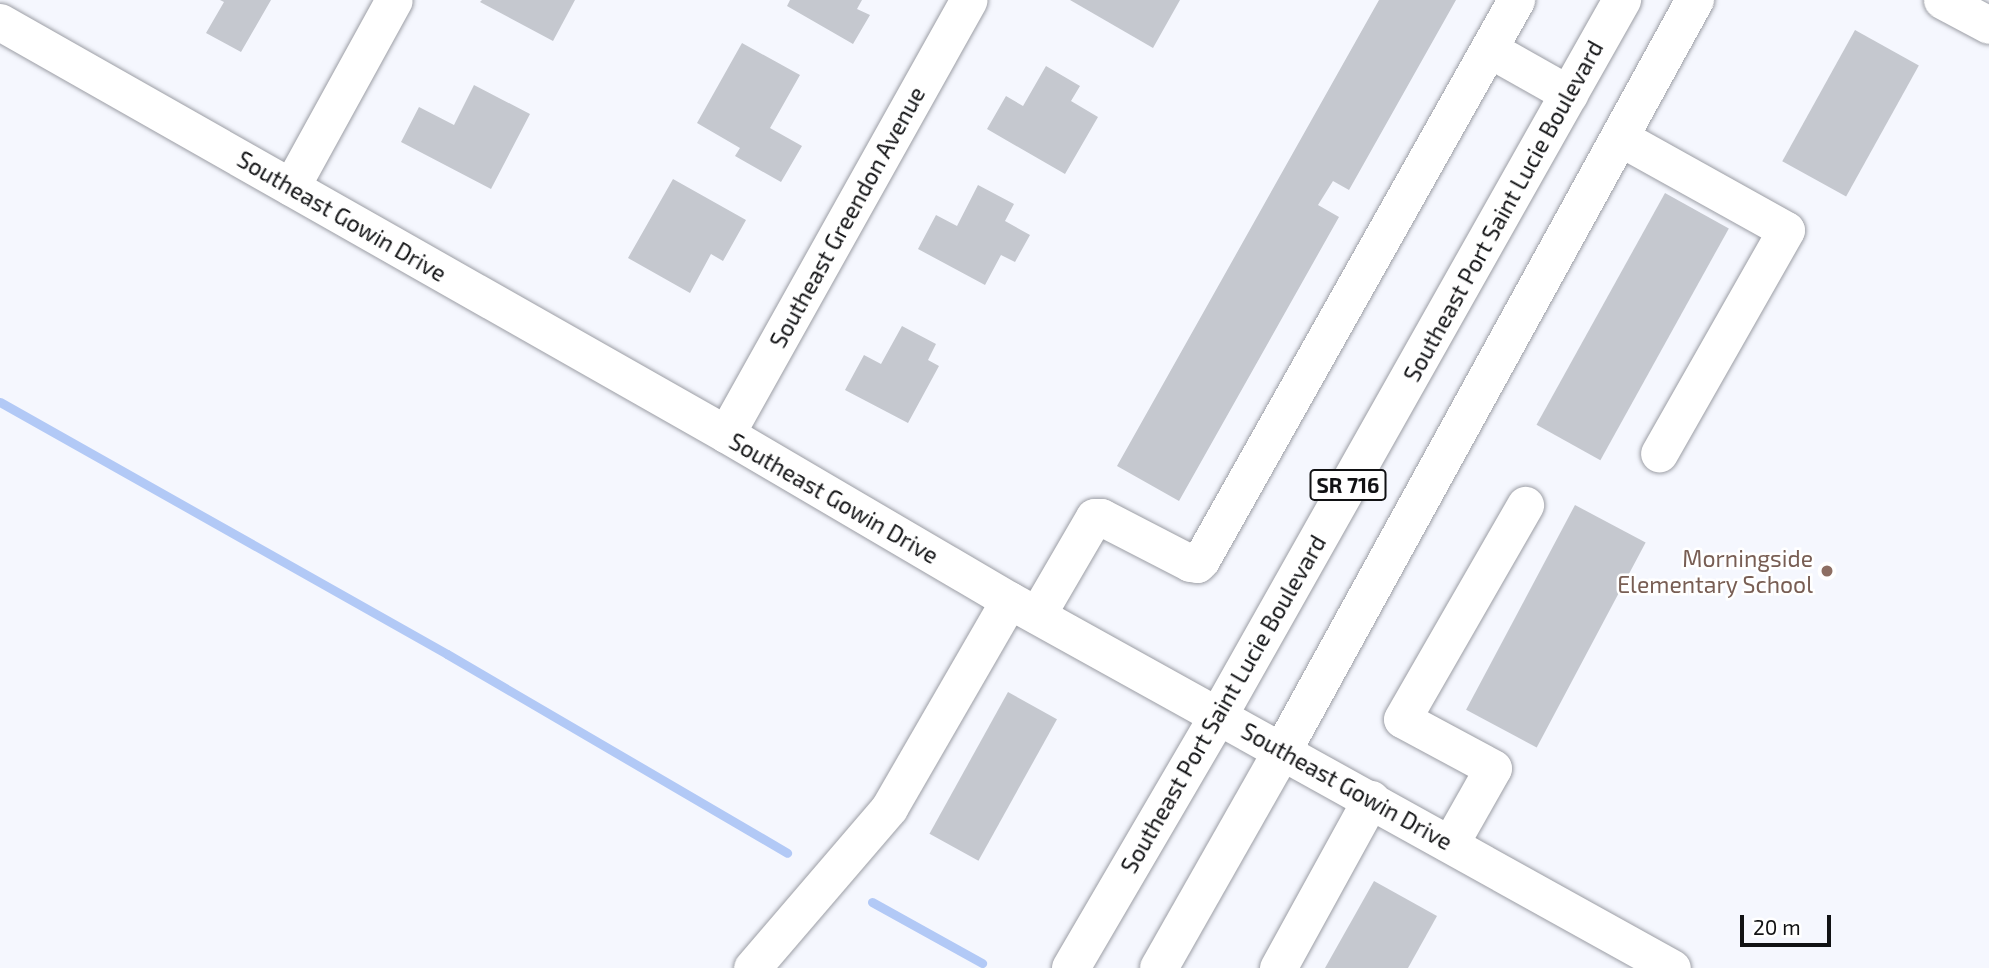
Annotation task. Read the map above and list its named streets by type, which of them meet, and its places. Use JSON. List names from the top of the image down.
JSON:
{
  "streets": {
    "main road": ["Southeast Port Saint Lucie Boulevard", "SR 716"],
    "street": ["Southeast Gowin Drive", "Southeast Greendon Avenue"]
  },
  "crossings": [
    ["Southeast Port Saint Lucie Boulevard", "Southeast Gowin Drive"],
    ["Southeast Gowin Drive", "Southeast Greendon Avenue"],
    ["Southeast Gowin Drive", "SR 716"]
  ],
  "places": ["Morningside Elementary School"],
  "scale_bar": "20 m"
}
